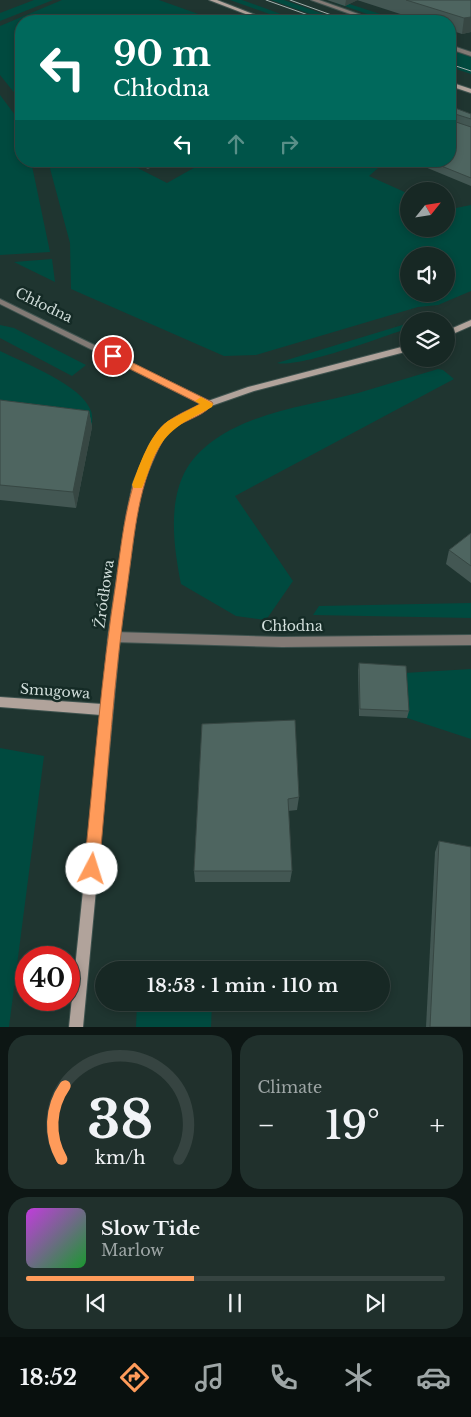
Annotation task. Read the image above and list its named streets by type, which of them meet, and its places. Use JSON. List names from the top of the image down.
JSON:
{
  "streets": {
    "street": ["Chłodna", "Źródłowa", "Smugowa"]
  },
  "crossings": [
    ["Chłodna", "Źródłowa"],
    ["Źródłowa", "Smugowa"]
  ],
  "north": "top right",
  "page": {
    "turn": ["90 m", "Chłodna"],
    "limit": "40",
    "trip": "18:53 · 1 min · 110 m",
    "tile": "Climate",
    "heat": ["−", "19°", "+"],
    "song": ["Slow Tide", "Marlow"],
    "tabs": "18:52",
    "gauge": ["38", "km/h"]
  }
}
